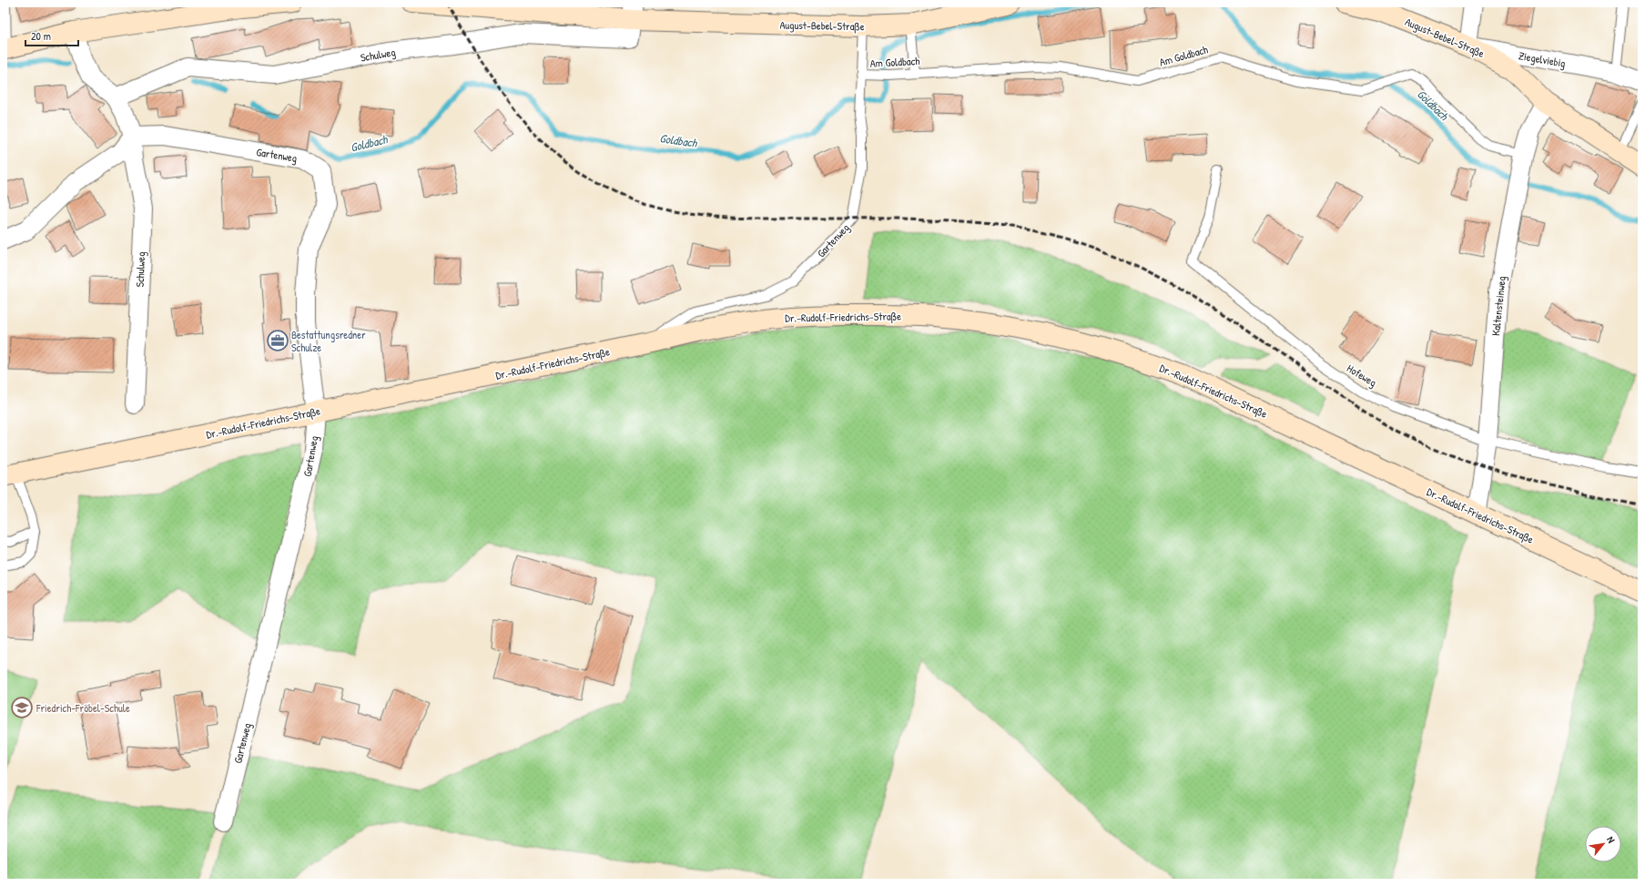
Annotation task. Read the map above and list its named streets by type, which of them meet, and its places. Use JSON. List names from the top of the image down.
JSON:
{
  "streets": {
    "main road": ["August-Bebel-Straße", "Dr.-Rudolf-Friedrichs-Straße"],
    "street": [
      "Schulweg",
      "Ziegelviebig",
      "Gartenweg",
      "Kaltensteinweg"
    ],
    "lane": ["Am Goldbach", "Hofeweg"]
  },
  "crossings": [
    ["August-Bebel-Straße", "Schulweg"],
    ["August-Bebel-Straße", "Ziegelviebig"],
    ["August-Bebel-Straße", "Gartenweg"],
    ["August-Bebel-Straße", "Kaltensteinweg"],
    ["Schulweg", "Gartenweg"],
    ["Am Goldbach", "Gartenweg"],
    ["Am Goldbach", "Kaltensteinweg"],
    ["Gartenweg", "Dr.-Rudolf-Friedrichs-Straße"],
    ["Kaltensteinweg", "Dr.-Rudolf-Friedrichs-Straße"],
    ["Kaltensteinweg", "Hofeweg"]
  ],
  "water": ["Goldbach"],
  "places": {
    "office": ["Bestattungsredner Schulze"],
    "school or university": ["Friedrich-Fröbel-Schule"]
  },
  "scale_bar": "20 m",
  "north": "top right"
}
